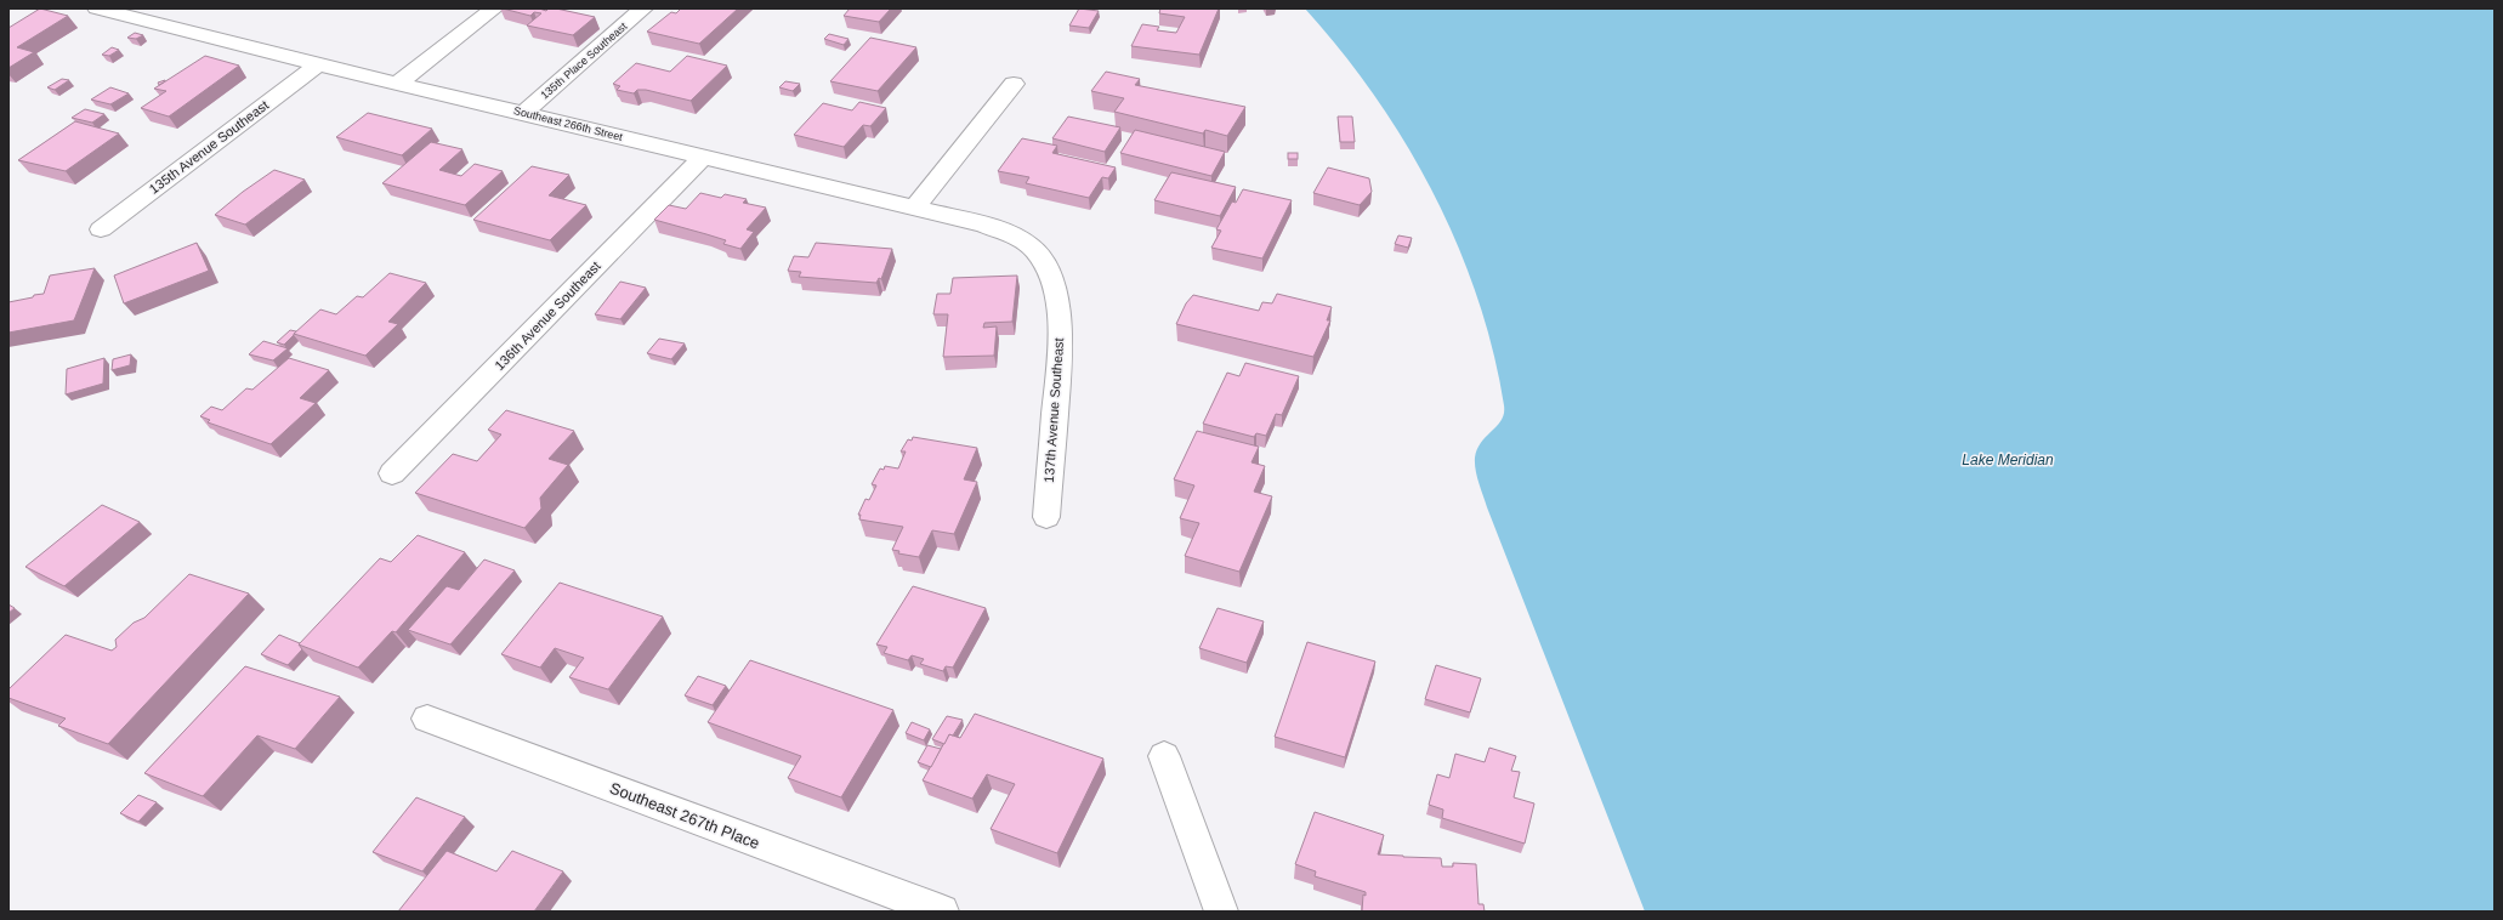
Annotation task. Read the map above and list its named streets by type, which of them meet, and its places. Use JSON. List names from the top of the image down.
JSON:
{
  "streets": {
    "street": [
      "135th Place Southeast",
      "Southeast 266th Street",
      "135th Avenue Southeast",
      "136th Avenue Southeast",
      "137th Avenue Southeast",
      "Southeast 267th Place"
    ]
  },
  "crossings": [
    ["135th Place Southeast", "Southeast 266th Street"],
    ["Southeast 266th Street", "135th Avenue Southeast"],
    ["Southeast 266th Street", "136th Avenue Southeast"],
    ["Southeast 266th Street", "137th Avenue Southeast"]
  ],
  "water": ["Lake Meridian"]
}
